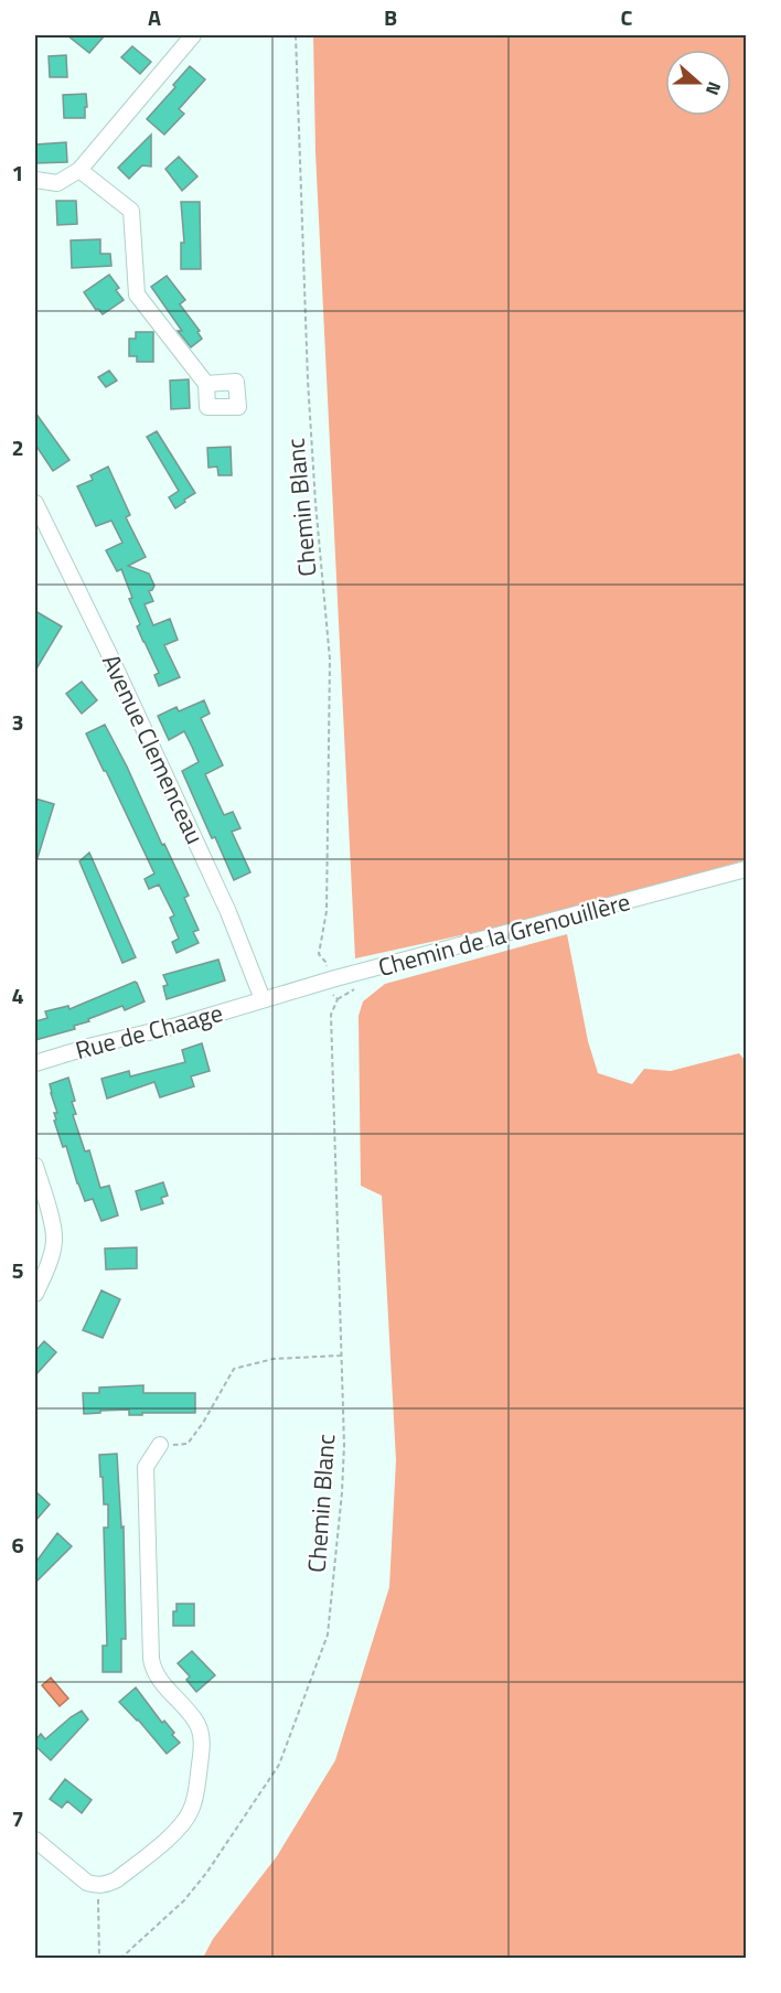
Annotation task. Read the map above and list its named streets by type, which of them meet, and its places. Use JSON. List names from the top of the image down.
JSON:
{
  "streets": {
    "street": ["Avenue Clemenceau", "Chemin de la Grenouillère", "Rue de Chaage"],
    "path": ["Chemin Blanc"]
  },
  "crossings": [
    ["Avenue Clemenceau", "Chemin de la Grenouillère"],
    ["Avenue Clemenceau", "Rue de Chaage"],
    ["Chemin de la Grenouillère", "Rue de Chaage"]
  ],
  "north": "right",
  "grid": {
    "columns": ["A", "B", "C"],
    "rows": [
      "1",
      "2",
      "3",
      "4",
      "5",
      "6",
      "7"
    ]
  }
}
